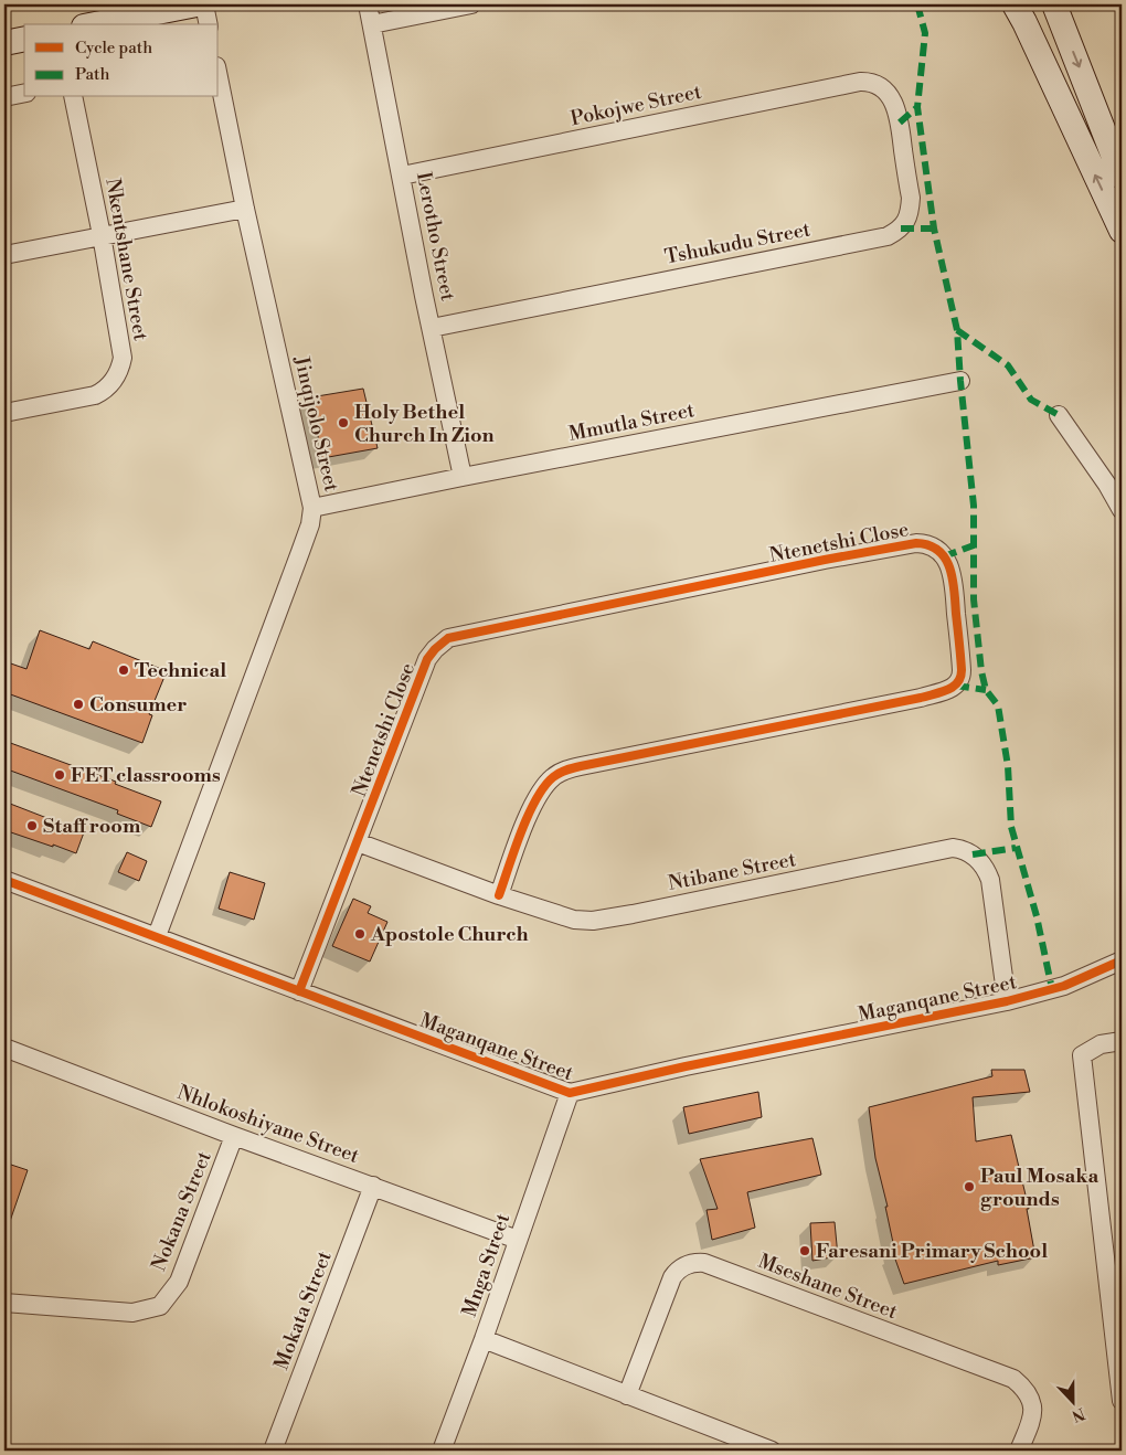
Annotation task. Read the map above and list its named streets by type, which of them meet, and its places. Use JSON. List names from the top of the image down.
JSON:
{
  "streets": {
    "street": [
      "Pokojwe Street",
      "Lerotho Street",
      "Tshukudu Street",
      "Nkentshane Street",
      "Mmutla Street",
      "Jinqijolo Street",
      "Ntenetshi Close",
      "Ntibane Street",
      "Maganqane Street",
      "Nhlokoshiyane Street",
      "Nokana Street",
      "Mnga Street",
      "Mseshane Street",
      "Mokata Street"
    ]
  },
  "crossings": [
    ["Pokojwe Street", "Lerotho Street"],
    ["Pokojwe Street", "Tshukudu Street"],
    ["Lerotho Street", "Tshukudu Street"],
    ["Lerotho Street", "Mmutla Street"],
    ["Mmutla Street", "Jinqijolo Street"],
    ["Jinqijolo Street", "Maganqane Street"],
    ["Ntenetshi Close", "Ntibane Street"],
    ["Ntenetshi Close", "Maganqane Street"],
    ["Ntibane Street", "Maganqane Street"],
    ["Maganqane Street", "Mnga Street"],
    ["Nhlokoshiyane Street", "Nokana Street"],
    ["Nhlokoshiyane Street", "Mnga Street"],
    ["Nhlokoshiyane Street", "Mokata Street"]
  ],
  "places": [
    "Holy Bethel Church In Zion",
    "Technical",
    "Consumer",
    "FET classrooms",
    "Staff room",
    "Apostole Church",
    "Paul Mosaka grounds",
    "Faresani Primary School"
  ],
  "legend": ["Cycle path", "Path"],
  "north": "bottom"
}
